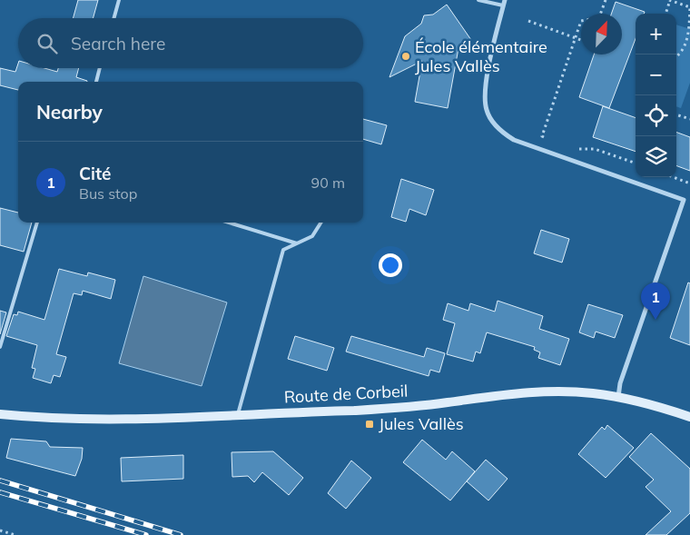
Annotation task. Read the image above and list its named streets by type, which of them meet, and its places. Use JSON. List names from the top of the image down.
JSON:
{
  "streets": {
    "main road": ["Route de Corbeil"]
  },
  "places": {
    "other": ["École élémentaire Jules Vallès"],
    "transit": ["Jules Vallès"]
  },
  "north": "top right",
  "page": {
    "map_buttons": ["+", "−"],
    "search": "Search here",
    "heading": "Nearby",
    "list": [
      {
        "mark": "1",
        "name": "Cité",
        "note": "Bus stop",
        "value": "90 m"
      }
    ],
    "pins": "1"
  }
}
